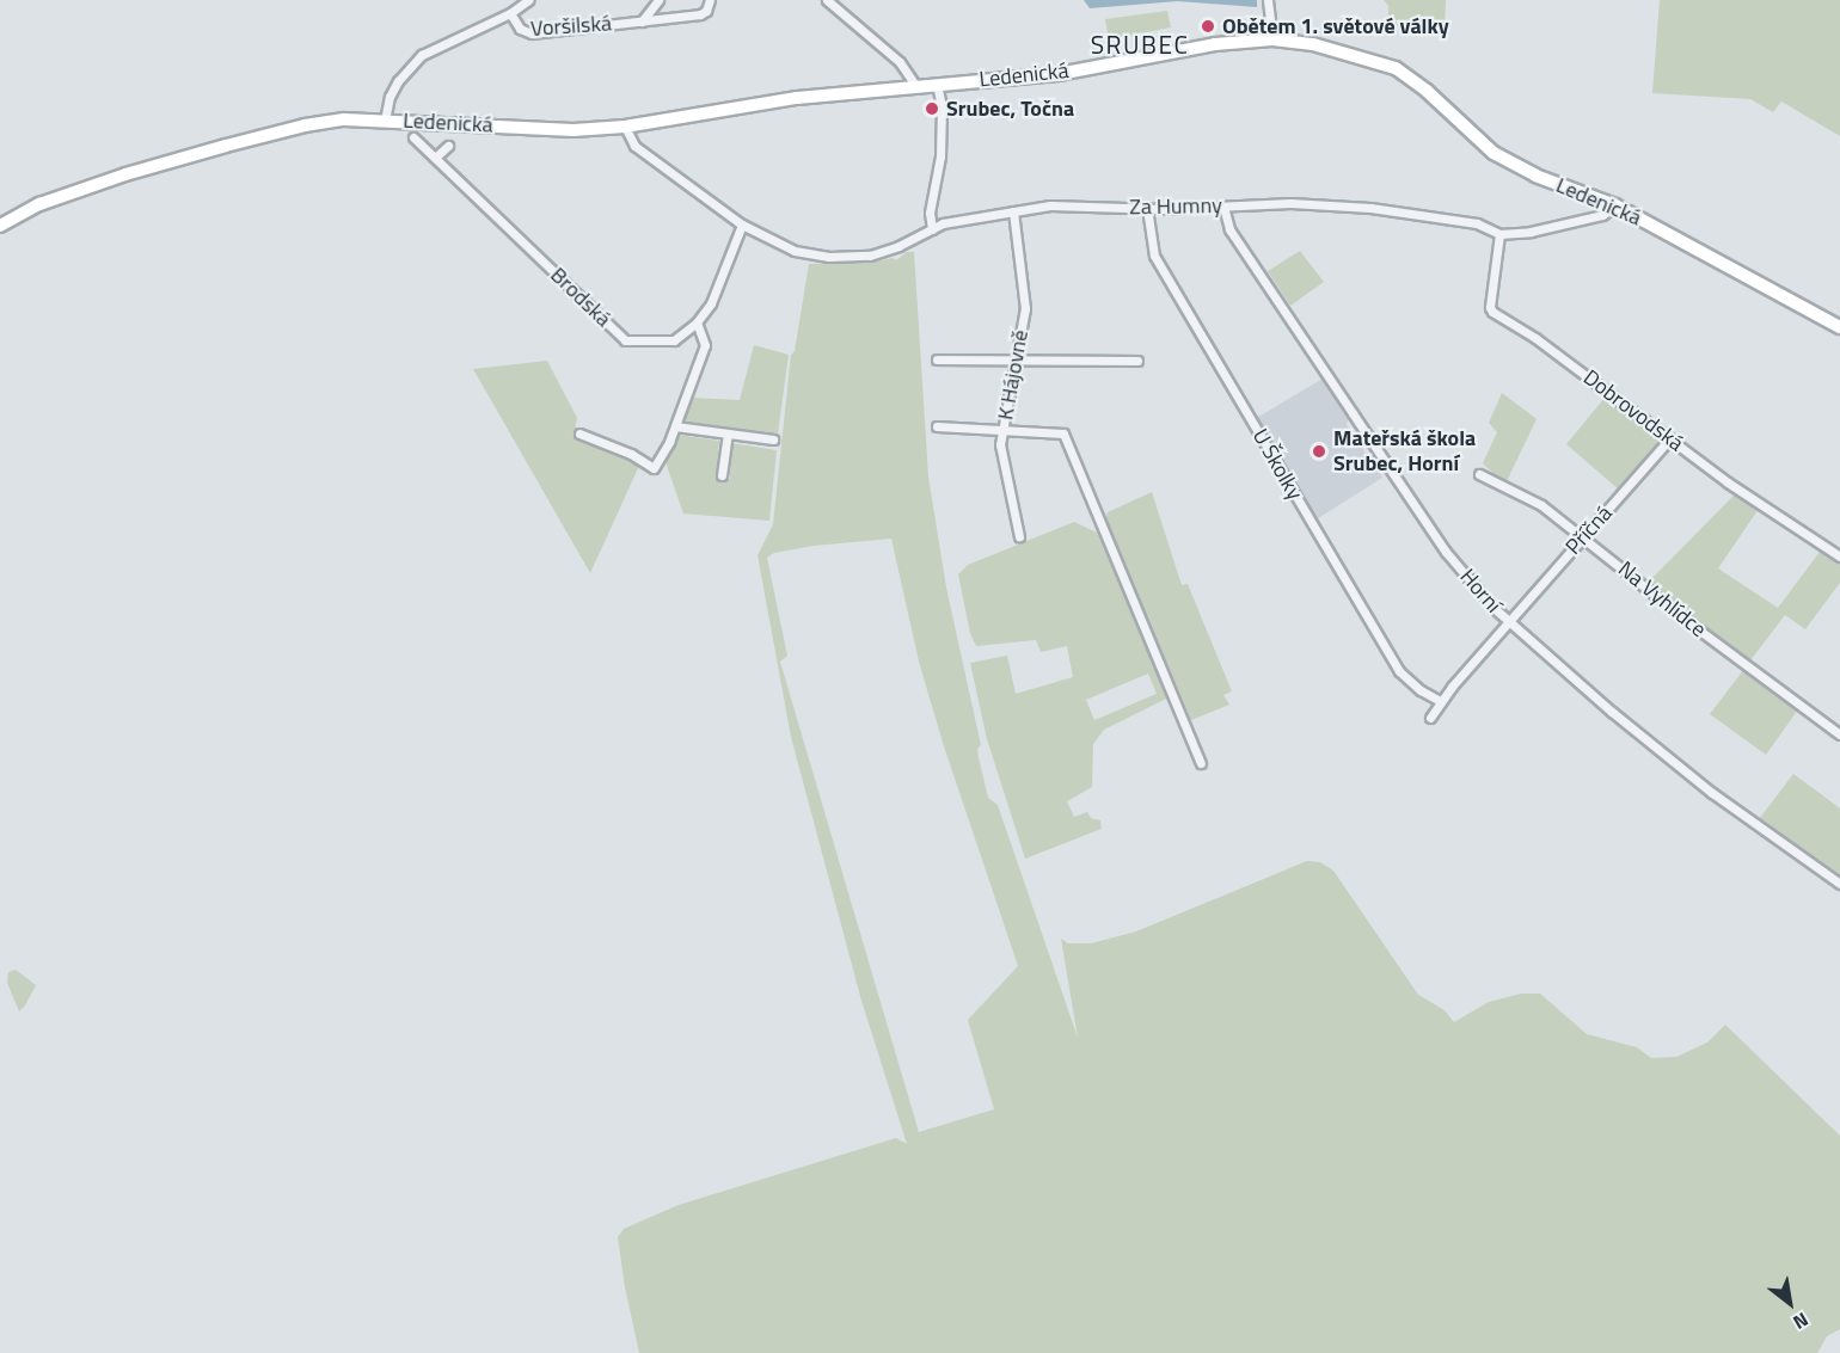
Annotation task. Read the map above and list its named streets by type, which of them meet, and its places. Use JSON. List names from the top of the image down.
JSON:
{
  "streets": {
    "main road": ["Ledenická"],
    "street": [
      "Voršilská",
      "Za Humny",
      "Brodská",
      "K Hájovně",
      "Dobrovodská",
      "U Školky",
      "Příčná",
      "Horní",
      "Na Vyhlídce"
    ]
  },
  "crossings": [
    ["Ledenická", "Za Humny"],
    ["Za Humny", "Brodská"],
    ["Za Humny", "K Hájovně"],
    ["Za Humny", "Dobrovodská"],
    ["Za Humny", "U Školky"],
    ["Za Humny", "Horní"],
    ["Dobrovodská", "Příčná"],
    ["U Školky", "Příčná"],
    ["Příčná", "Horní"],
    ["Příčná", "Na Vyhlídce"]
  ],
  "districts": ["SRUBEC"],
  "places": ["Obětem 1. světové války", "Srubec, Točna", "Mateřská škola Srubec, Horní"],
  "north": "bottom right"
}
